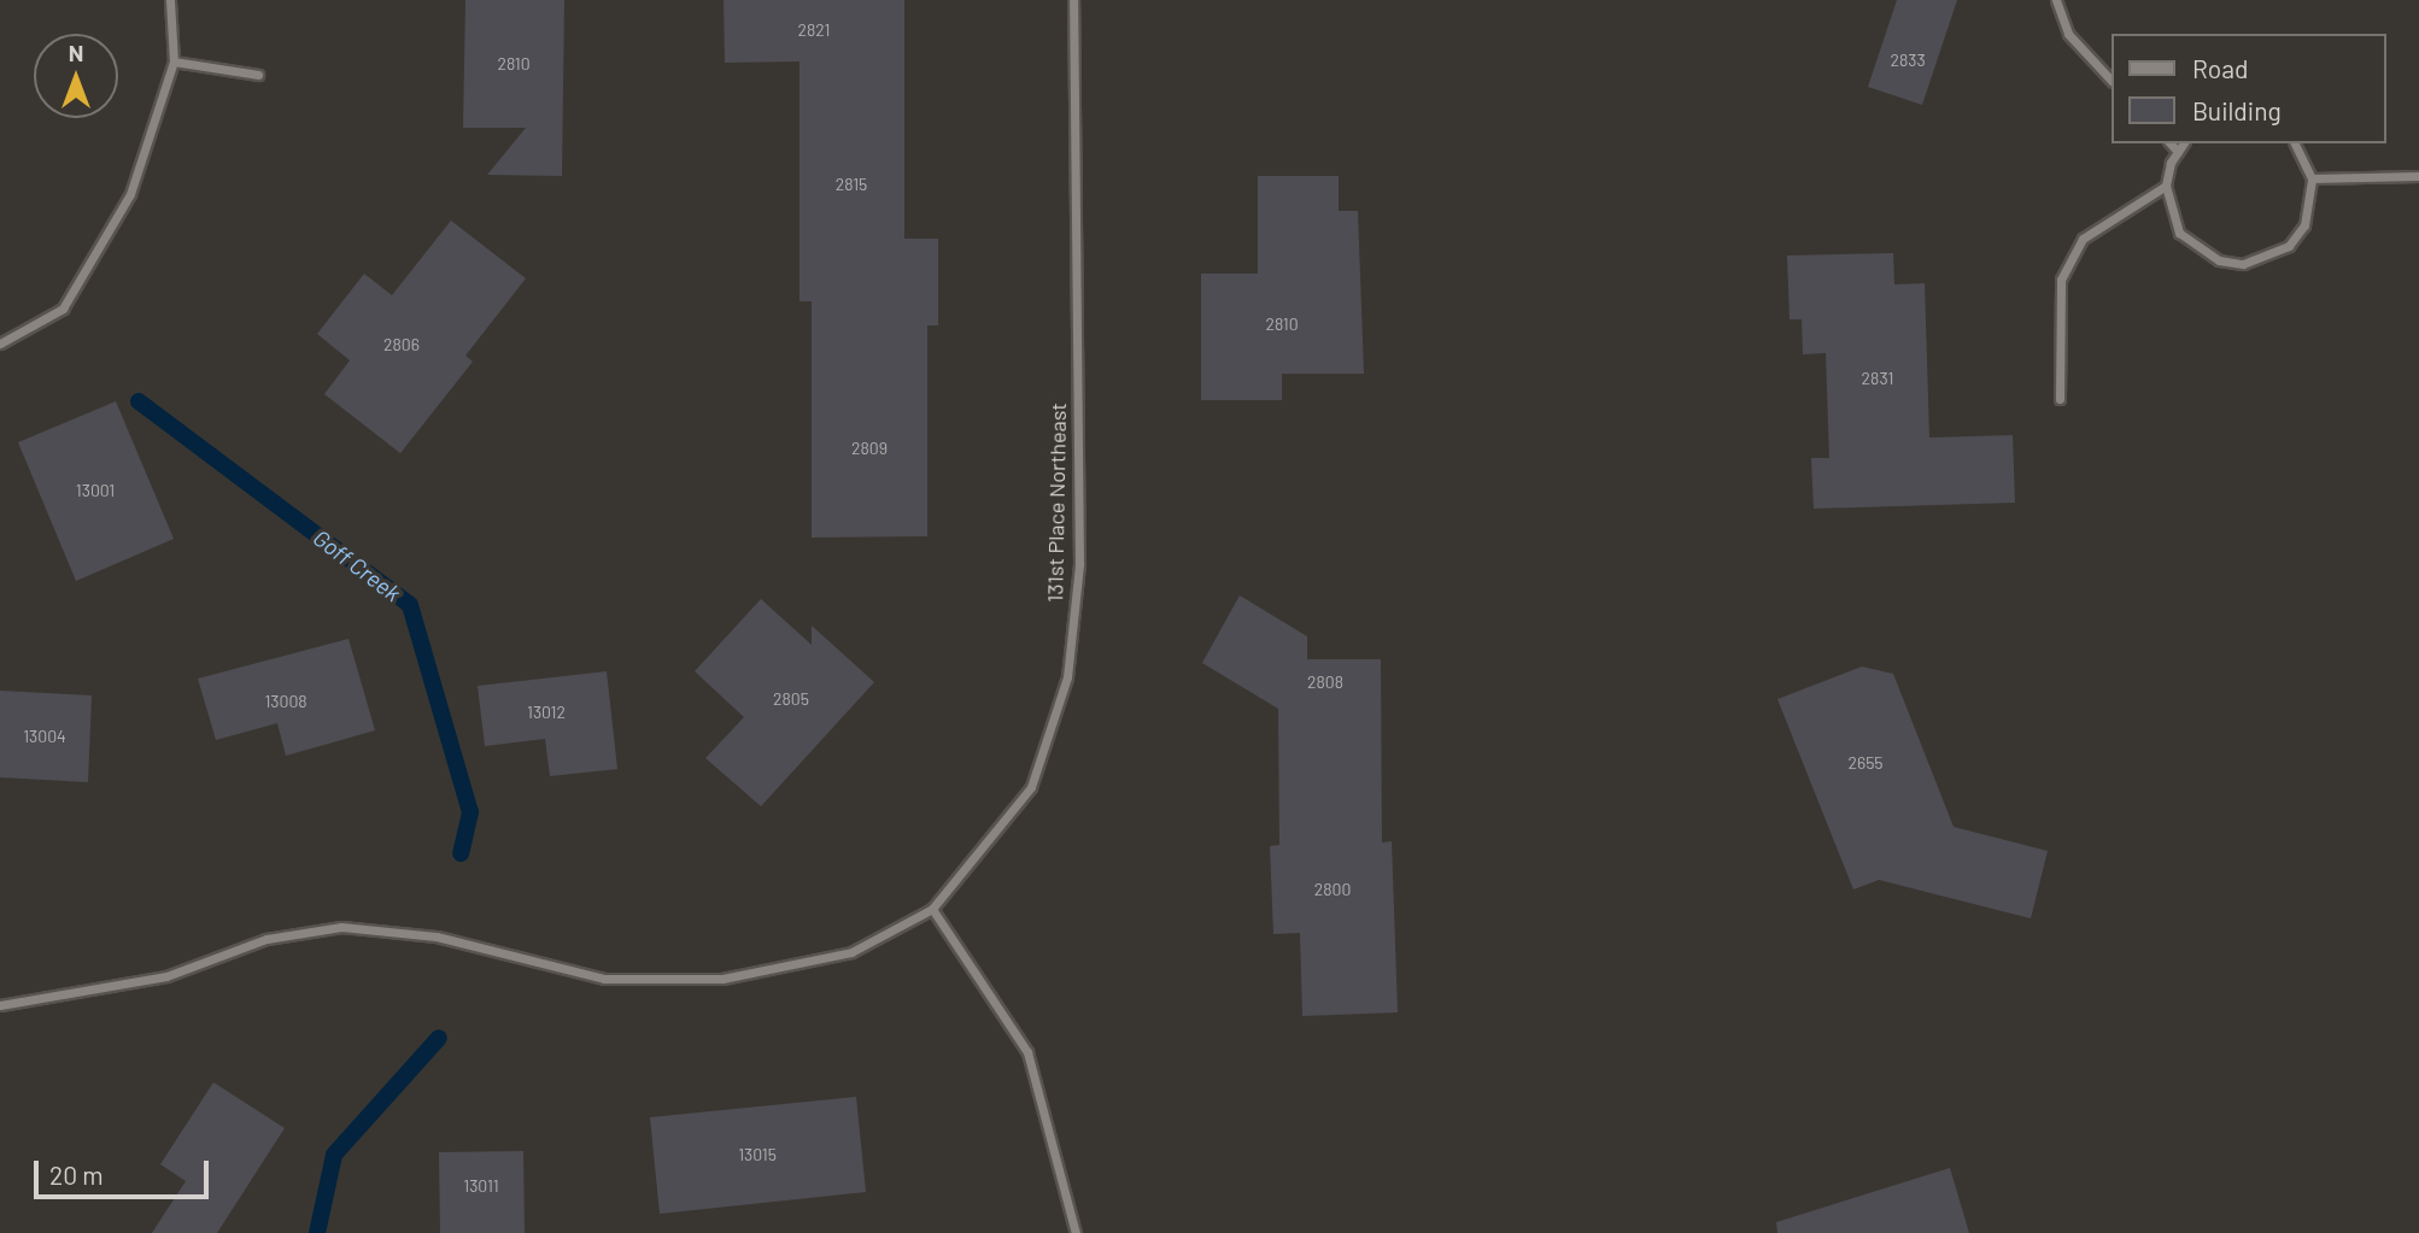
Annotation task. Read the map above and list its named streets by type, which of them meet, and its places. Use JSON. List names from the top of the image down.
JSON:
{
  "streets": {
    "street": ["131st Place Northeast"]
  },
  "water": ["Goff Creek"],
  "house_numbers": [
    "2821",
    "2833",
    "2810",
    "2815",
    "2810",
    "2806",
    "2831",
    "2809",
    "13001",
    "2808",
    "2805",
    "13008",
    "13012",
    "13004",
    "2655",
    "2800",
    "13015",
    "13011"
  ],
  "legend": ["Road", "Building"],
  "scale_bar": "20 m",
  "north": "top"
}
